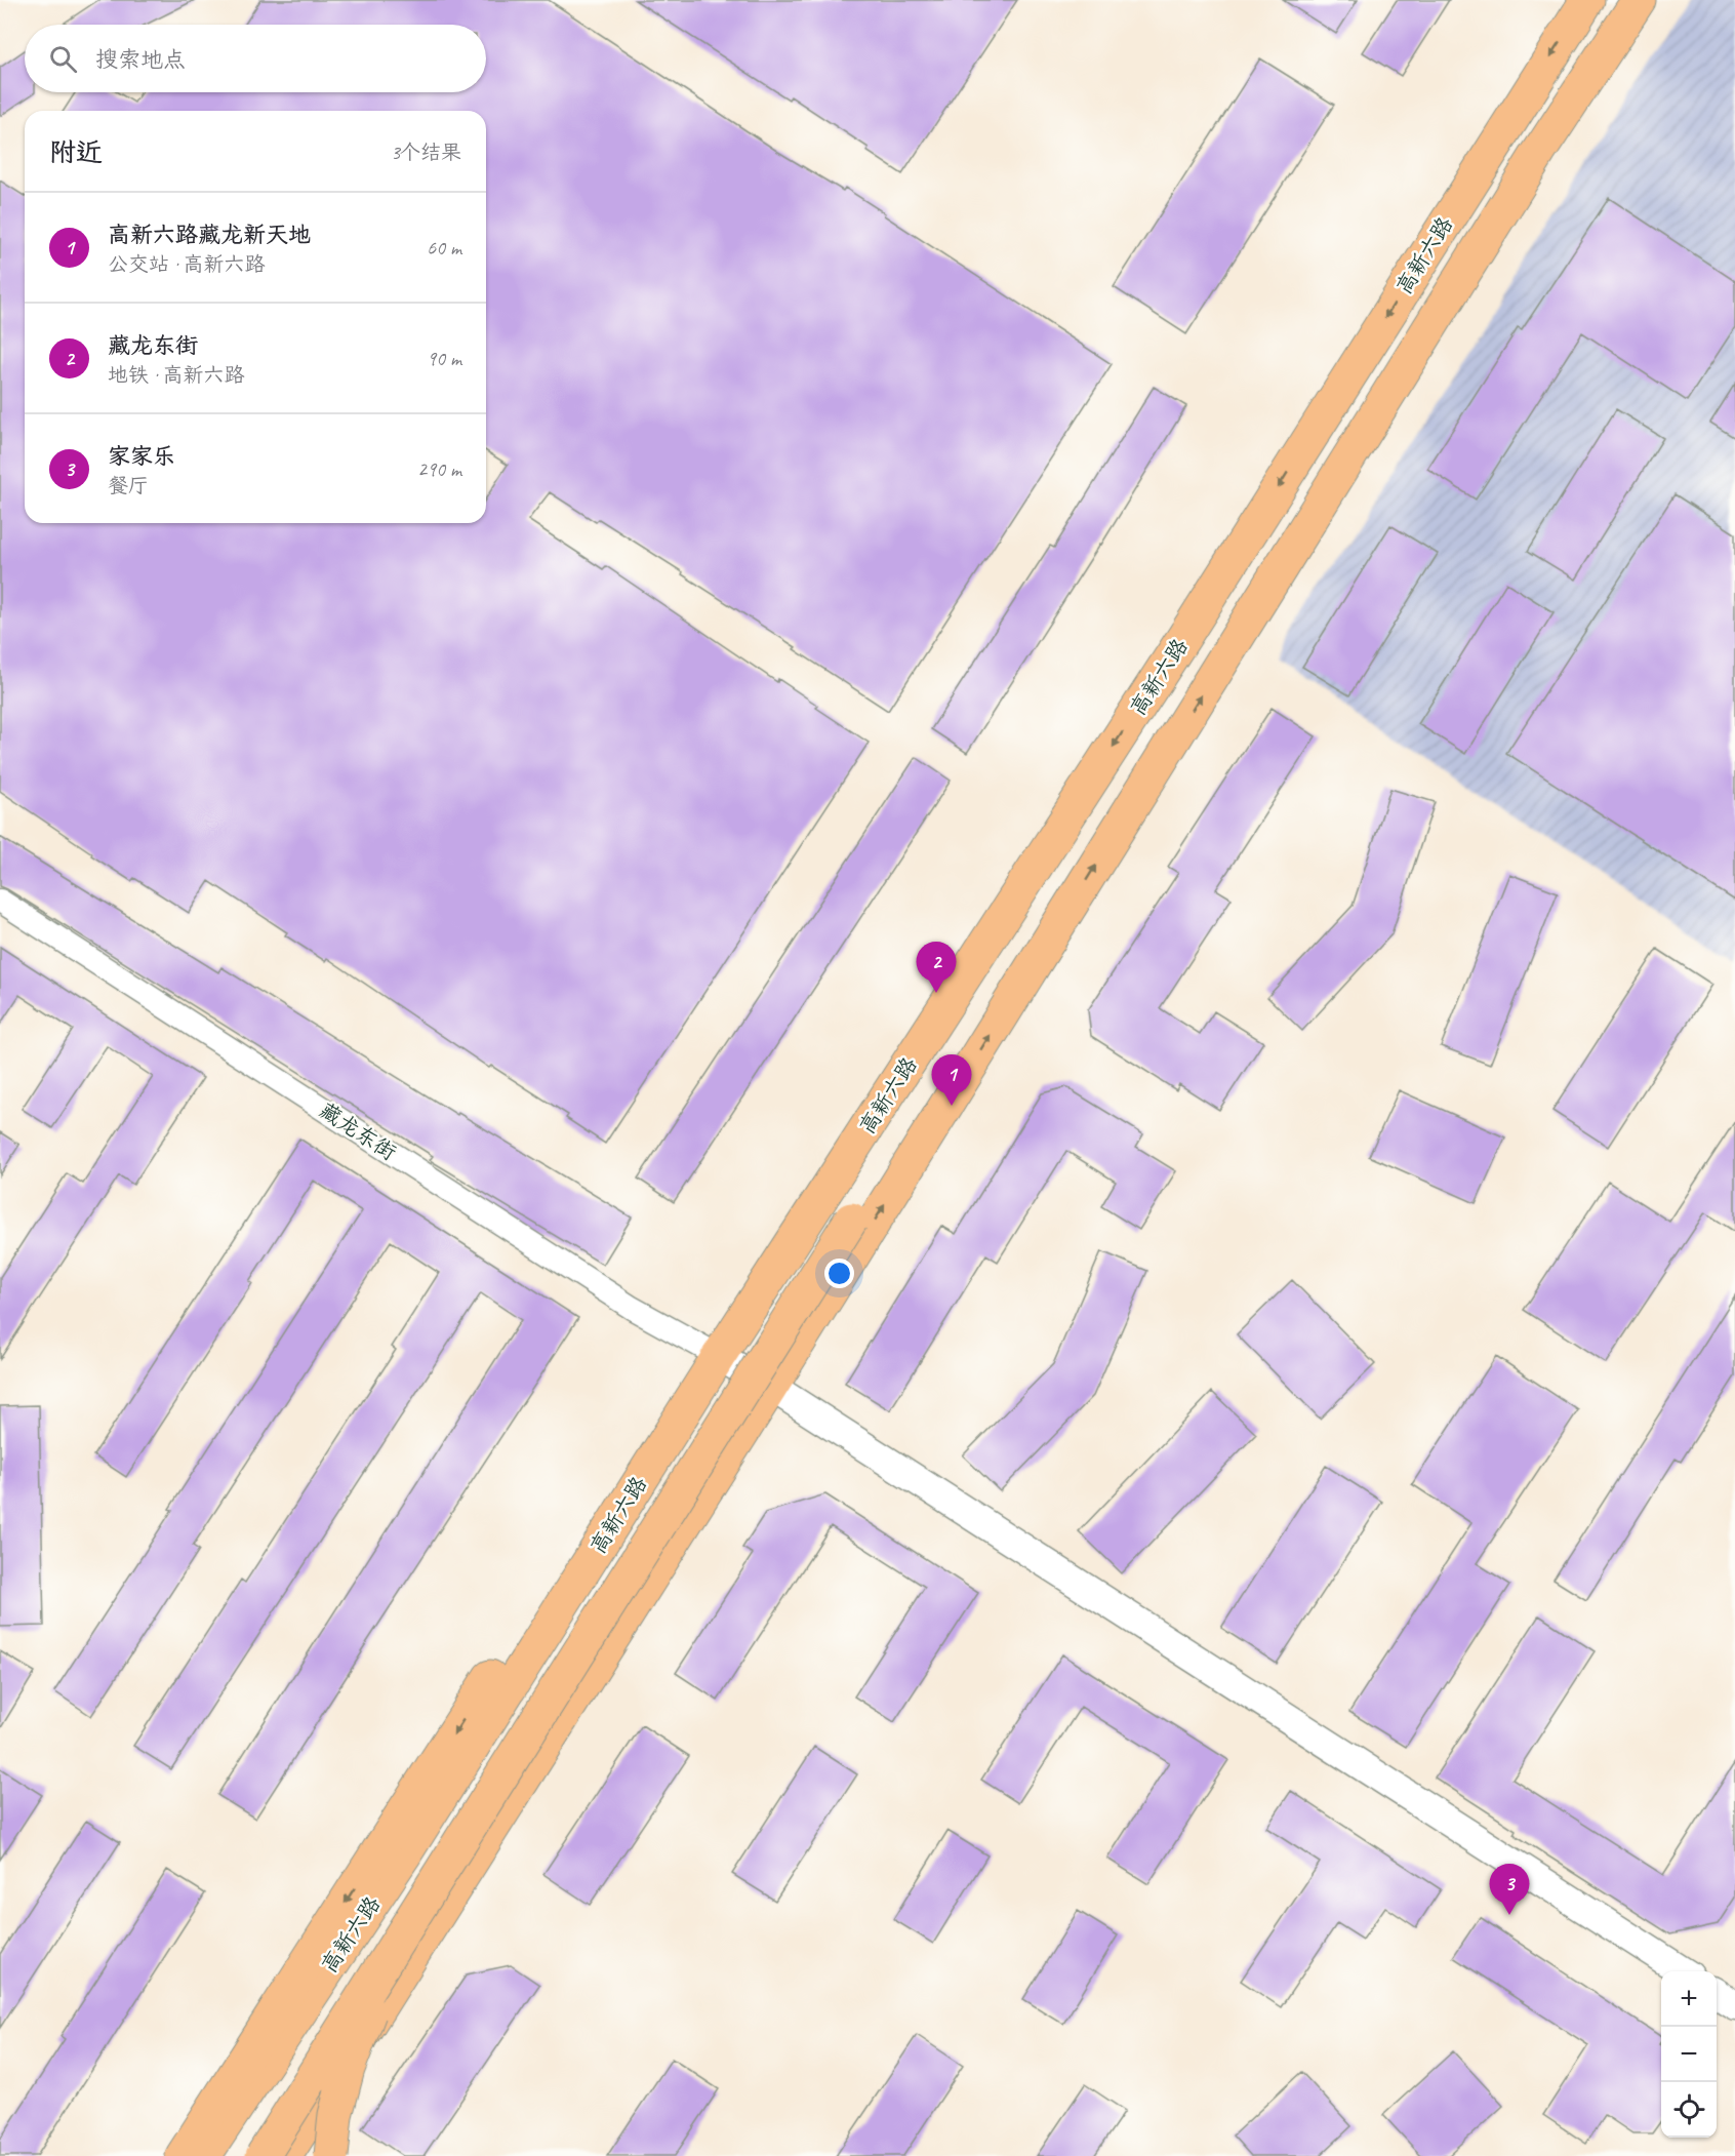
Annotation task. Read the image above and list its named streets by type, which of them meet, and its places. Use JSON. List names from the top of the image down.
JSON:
{
  "streets": {
    "main road": ["高新六路"],
    "street": ["藏龙东街"]
  },
  "crossings": [
    ["高新六路", "藏龙东街"]
  ],
  "page": {
    "search": "搜索地点",
    "heading": ["附近", "3个结果"],
    "list": [
      {
        "mark": "1",
        "name": "高新六路藏龙新天地",
        "note": "公交站 · 高新六路",
        "value": "60 m"
      },
      {
        "mark": "2",
        "name": "藏龙东街",
        "note": "地铁 · 高新六路",
        "value": "90 m"
      },
      {
        "mark": "3",
        "name": "家家乐",
        "note": "餐厅",
        "value": "290 m"
      }
    ],
    "pins": ["2", "1", "3"],
    "map_buttons": ["+", "−"]
  }
}
